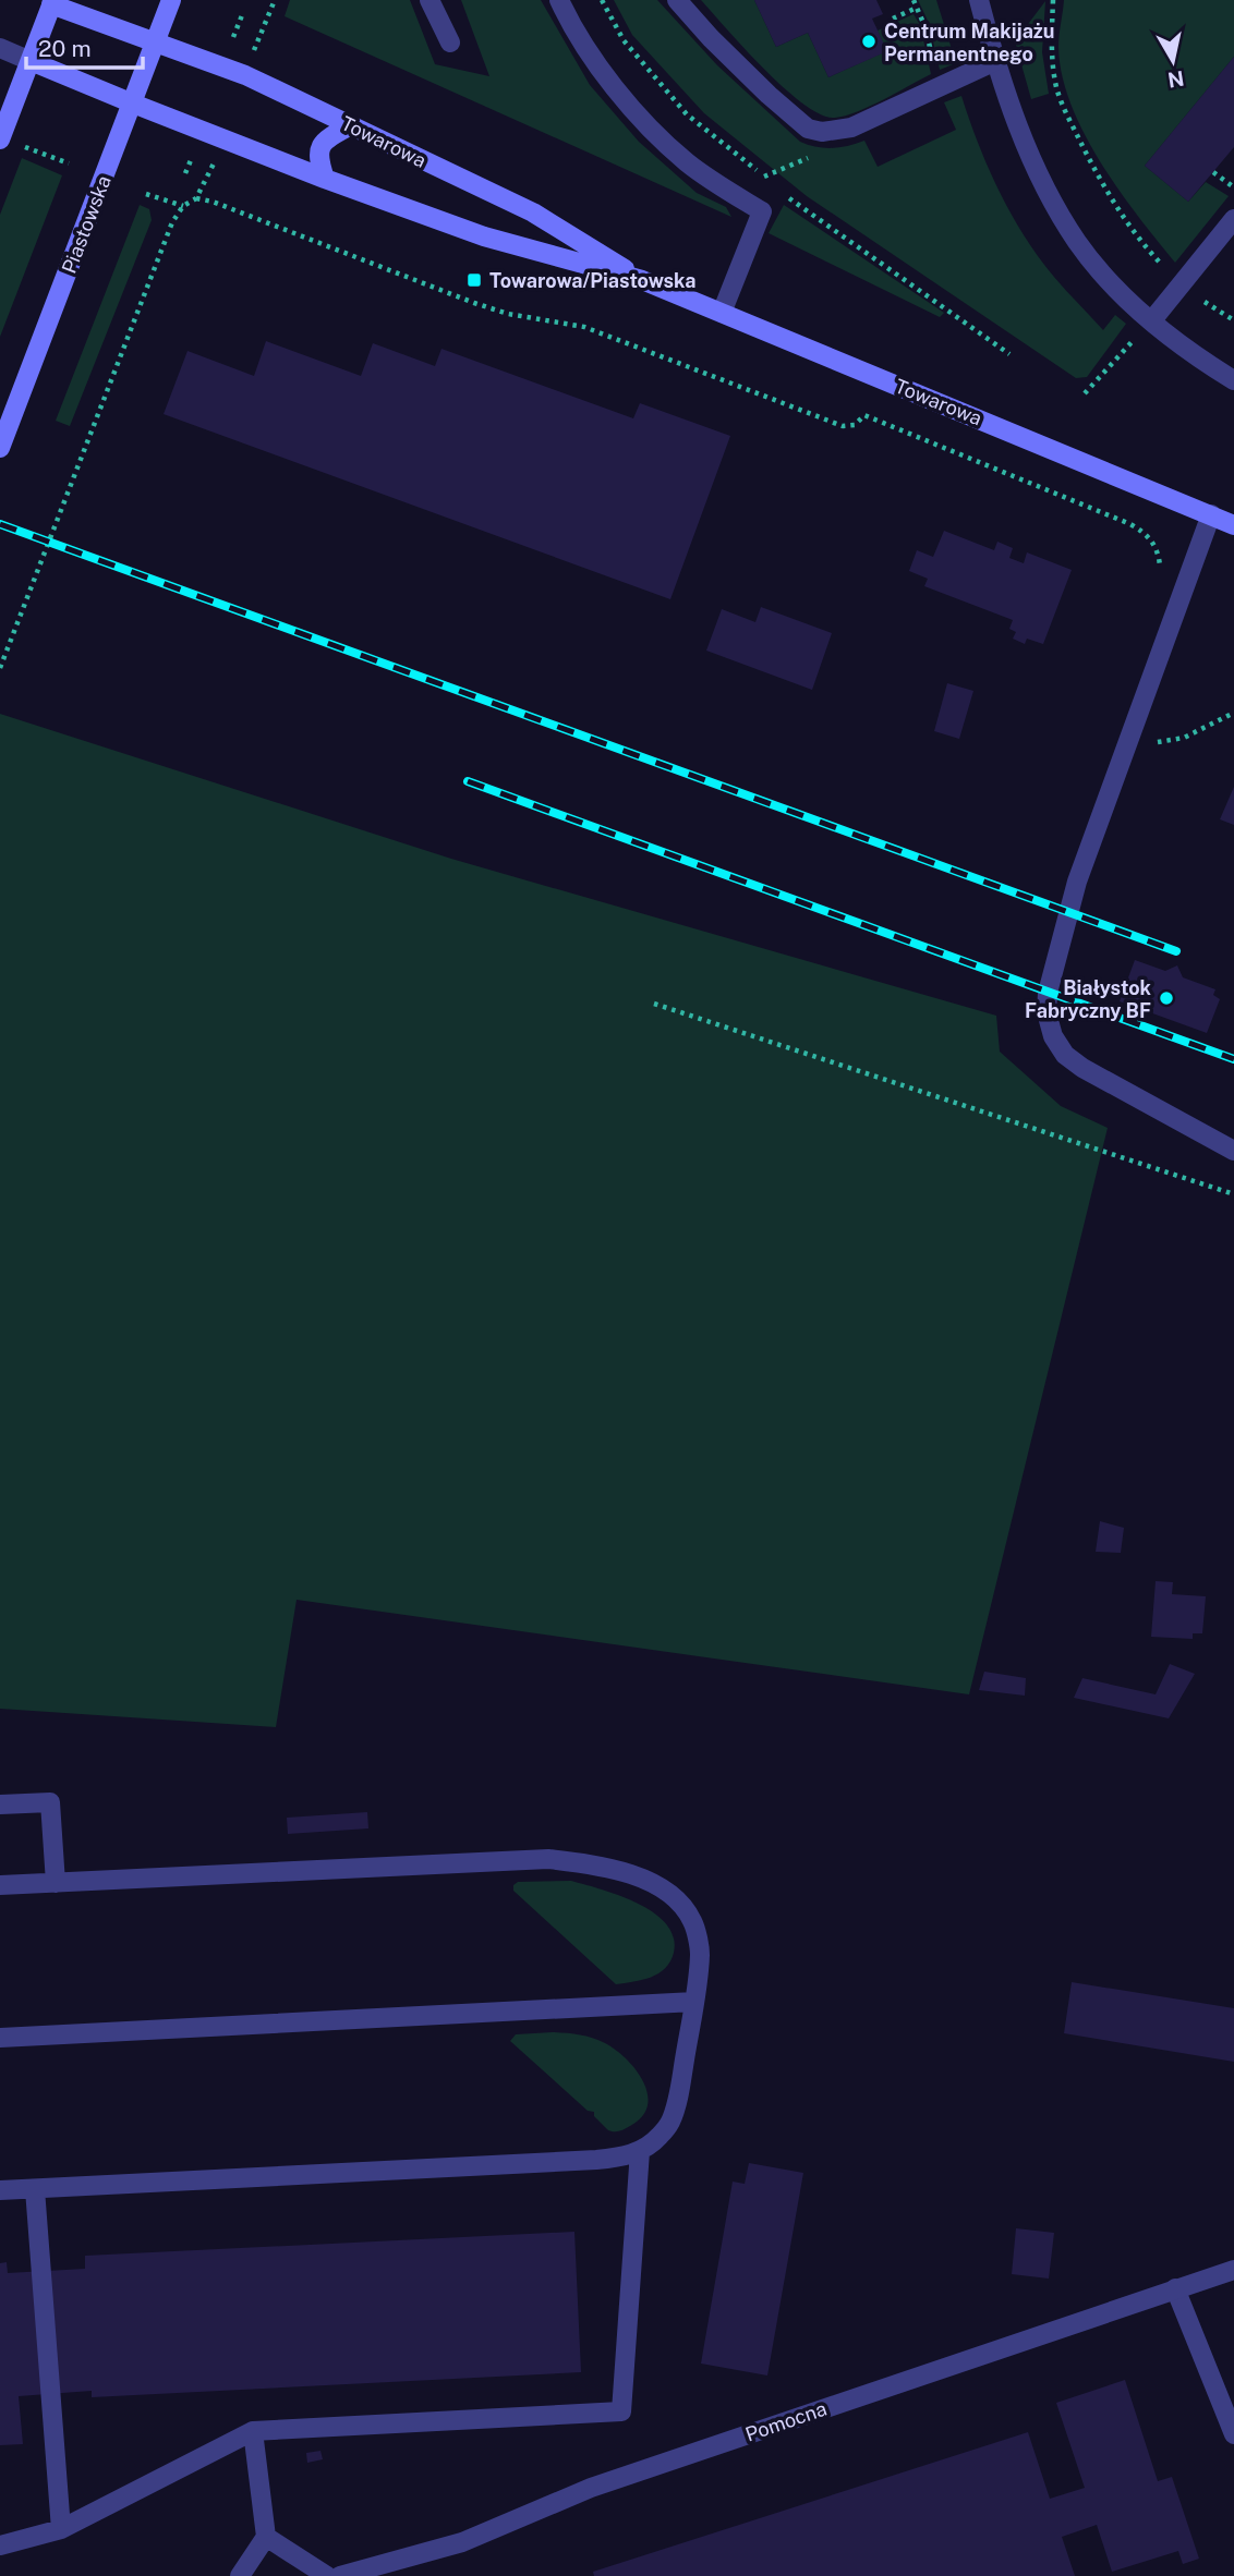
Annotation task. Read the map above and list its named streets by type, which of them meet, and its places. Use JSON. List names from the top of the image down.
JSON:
{
  "streets": {
    "main road": ["Towarowa", "Piastowska"],
    "street": ["Pomocna"]
  },
  "crossings": [
    ["Towarowa", "Piastowska"]
  ],
  "places": {
    "other": ["Centrum Makijażu Permanentnego", "Białystok Fabryczny BF"],
    "transit": ["Towarowa/Piastowska"]
  },
  "scale_bar": "20 m",
  "north": "bottom"
}
